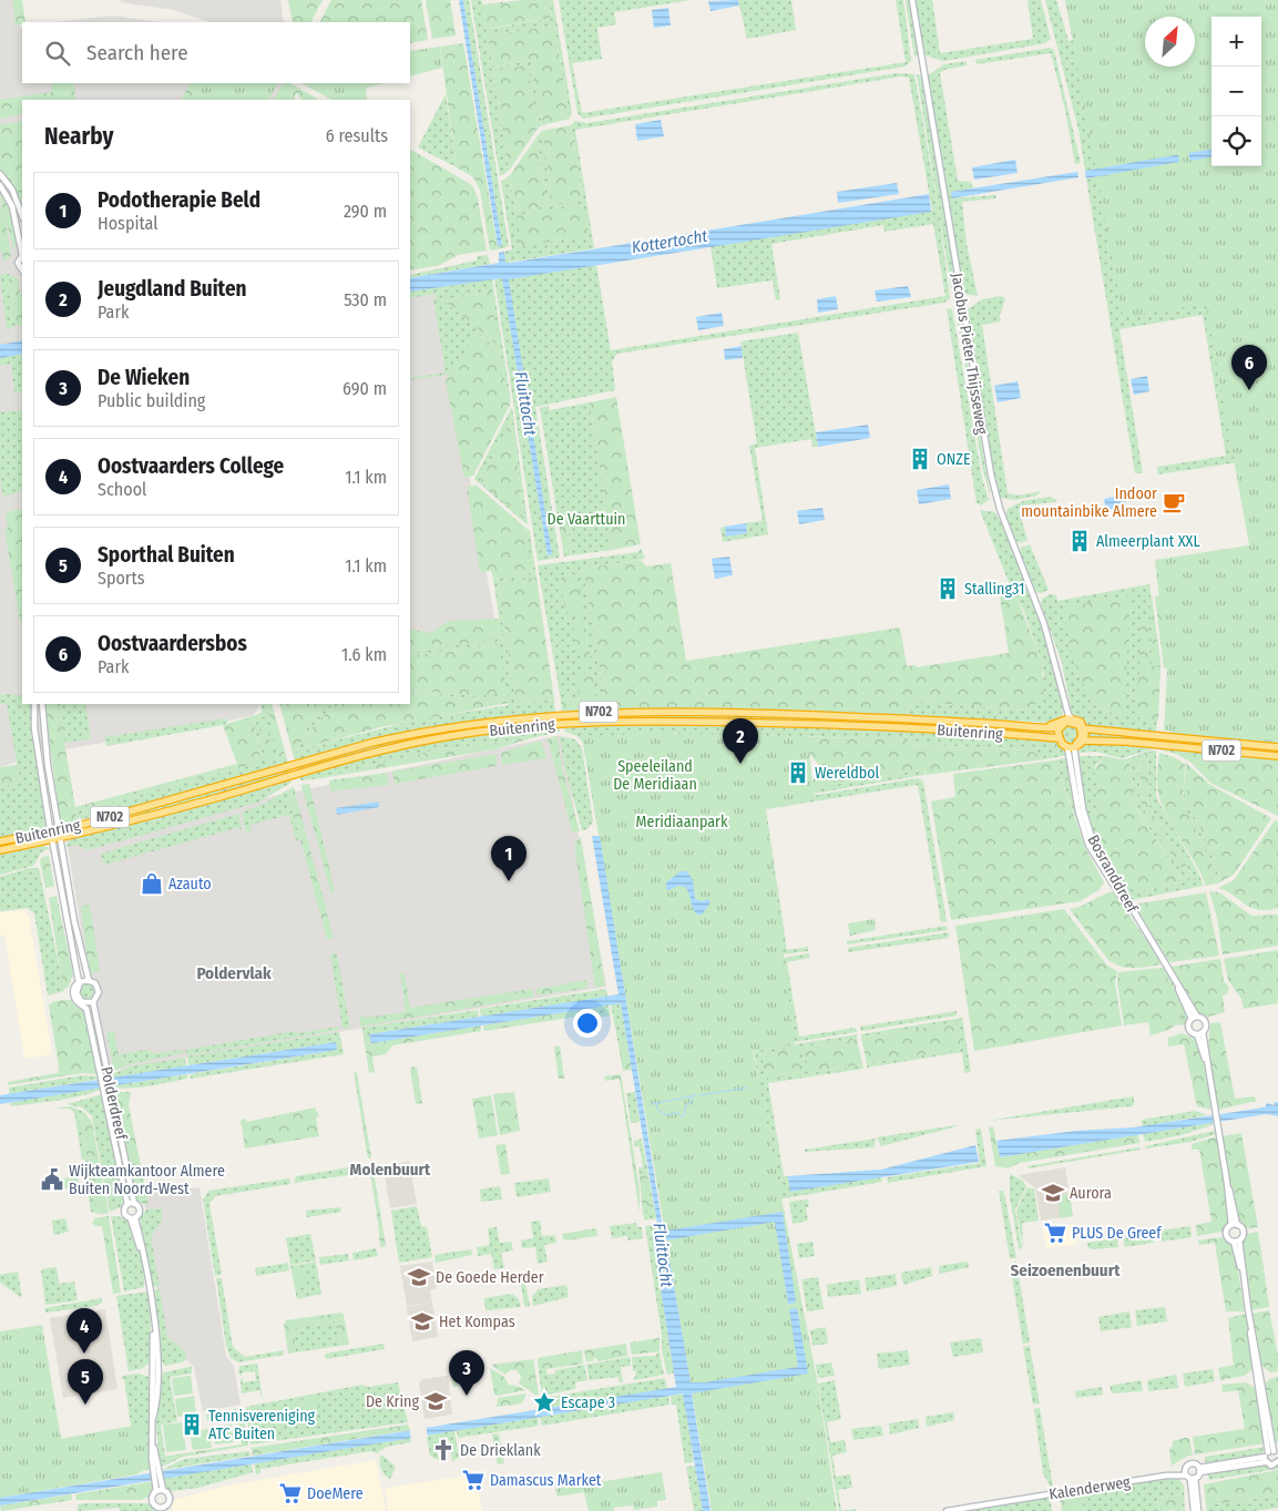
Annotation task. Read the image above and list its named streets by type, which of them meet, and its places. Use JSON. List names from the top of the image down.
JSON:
{
  "streets": {
    "highway": ["N702", "Buitenring"],
    "main road": [
      "Jacobus Pieter Thijsseweg",
      "Bosranddreef",
      "Polderdreef",
      "Kalenderweg"
    ]
  },
  "crossings": [
    ["Jacobus Pieter Thijsseweg", "N702"],
    ["Jacobus Pieter Thijsseweg", "Buitenring"],
    ["N702", "Buitenring"],
    ["N702", "Bosranddreef"]
  ],
  "districts": ["Poldervlak", "Molenbuurt", "Seizoenenbuurt"],
  "water": ["Kottertocht", "Fluittocht"],
  "parks": ["De Vaarttuin", "Speeleiland De Meridiaan", "Meridiaanpark"],
  "places": {
    "building": [
      "ONZE",
      "Almeerplant XXL",
      "Stalling31",
      "Wereldbol",
      "Tennisvereniging ATC Buiten"
    ],
    "cafe": ["Indoor mountainbike Almere"],
    "shop": ["Azauto"],
    "public building": ["Wijkteamkantoor Almere Buiten Noord-West"],
    "school or university": [
      "Aurora",
      "De Goede Herder",
      "Het Kompas",
      "De Kring"
    ],
    "supermarket": ["PLUS De Greef", "Damascus Market", "DoeMere"],
    "place": ["Escape 3"],
    "church": ["De Drieklank"]
  },
  "north": "top right",
  "page": {
    "map_buttons": ["+", "−"],
    "search": "Search here",
    "heading": ["Nearby", "6 results"],
    "list": [
      {
        "mark": "1",
        "name": "Podotherapie Beld",
        "note": "Hospital",
        "value": "290 m"
      },
      {
        "mark": "2",
        "name": "Jeugdland Buiten",
        "note": "Park",
        "value": "530 m"
      },
      {
        "mark": "3",
        "name": "De Wieken",
        "note": "Public building",
        "value": "690 m"
      },
      {
        "mark": "4",
        "name": "Oostvaarders College",
        "note": "School",
        "value": "1.1 km"
      },
      {
        "mark": "5",
        "name": "Sporthal Buiten",
        "note": "Sports",
        "value": "1.1 km"
      },
      {
        "mark": "6",
        "name": "Oostvaardersbos",
        "note": "Park",
        "value": "1.6 km"
      }
    ],
    "pins": [
      "6",
      "2",
      "1",
      "4",
      "3",
      "5"
    ]
  }
}
